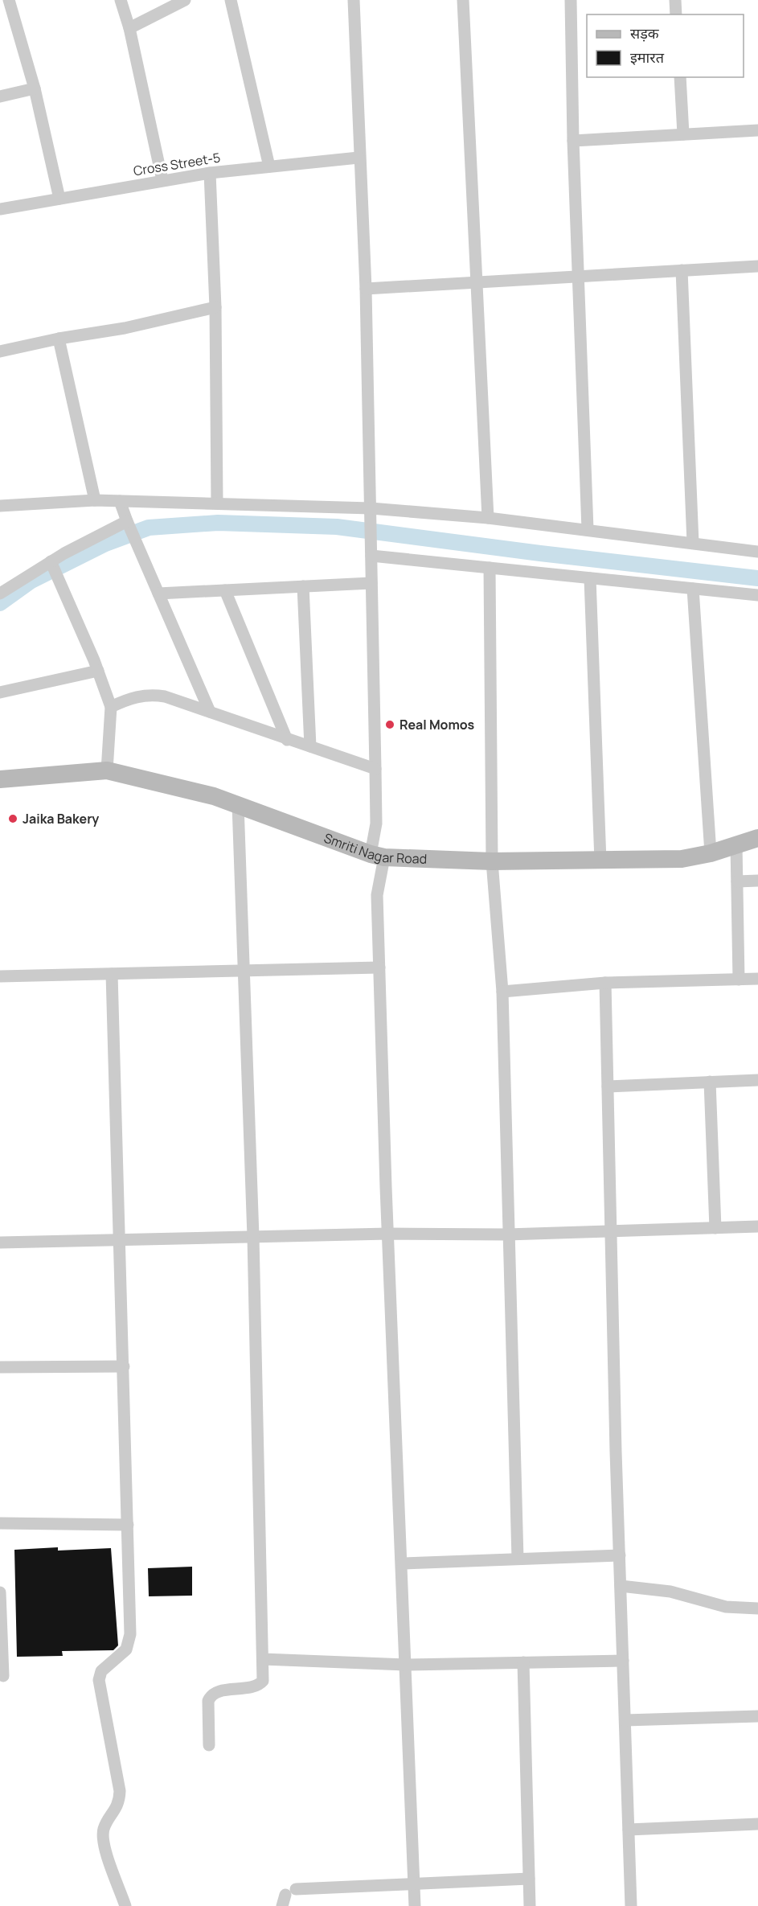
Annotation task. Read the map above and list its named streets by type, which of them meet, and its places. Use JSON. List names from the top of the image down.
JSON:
{
  "streets": {
    "main road": ["Smriti Nagar Road"],
    "street": ["Cross Street-5"]
  },
  "places": ["Real Momos", "Jaika Bakery"],
  "legend": ["सड़क", "इमारत"]
}
